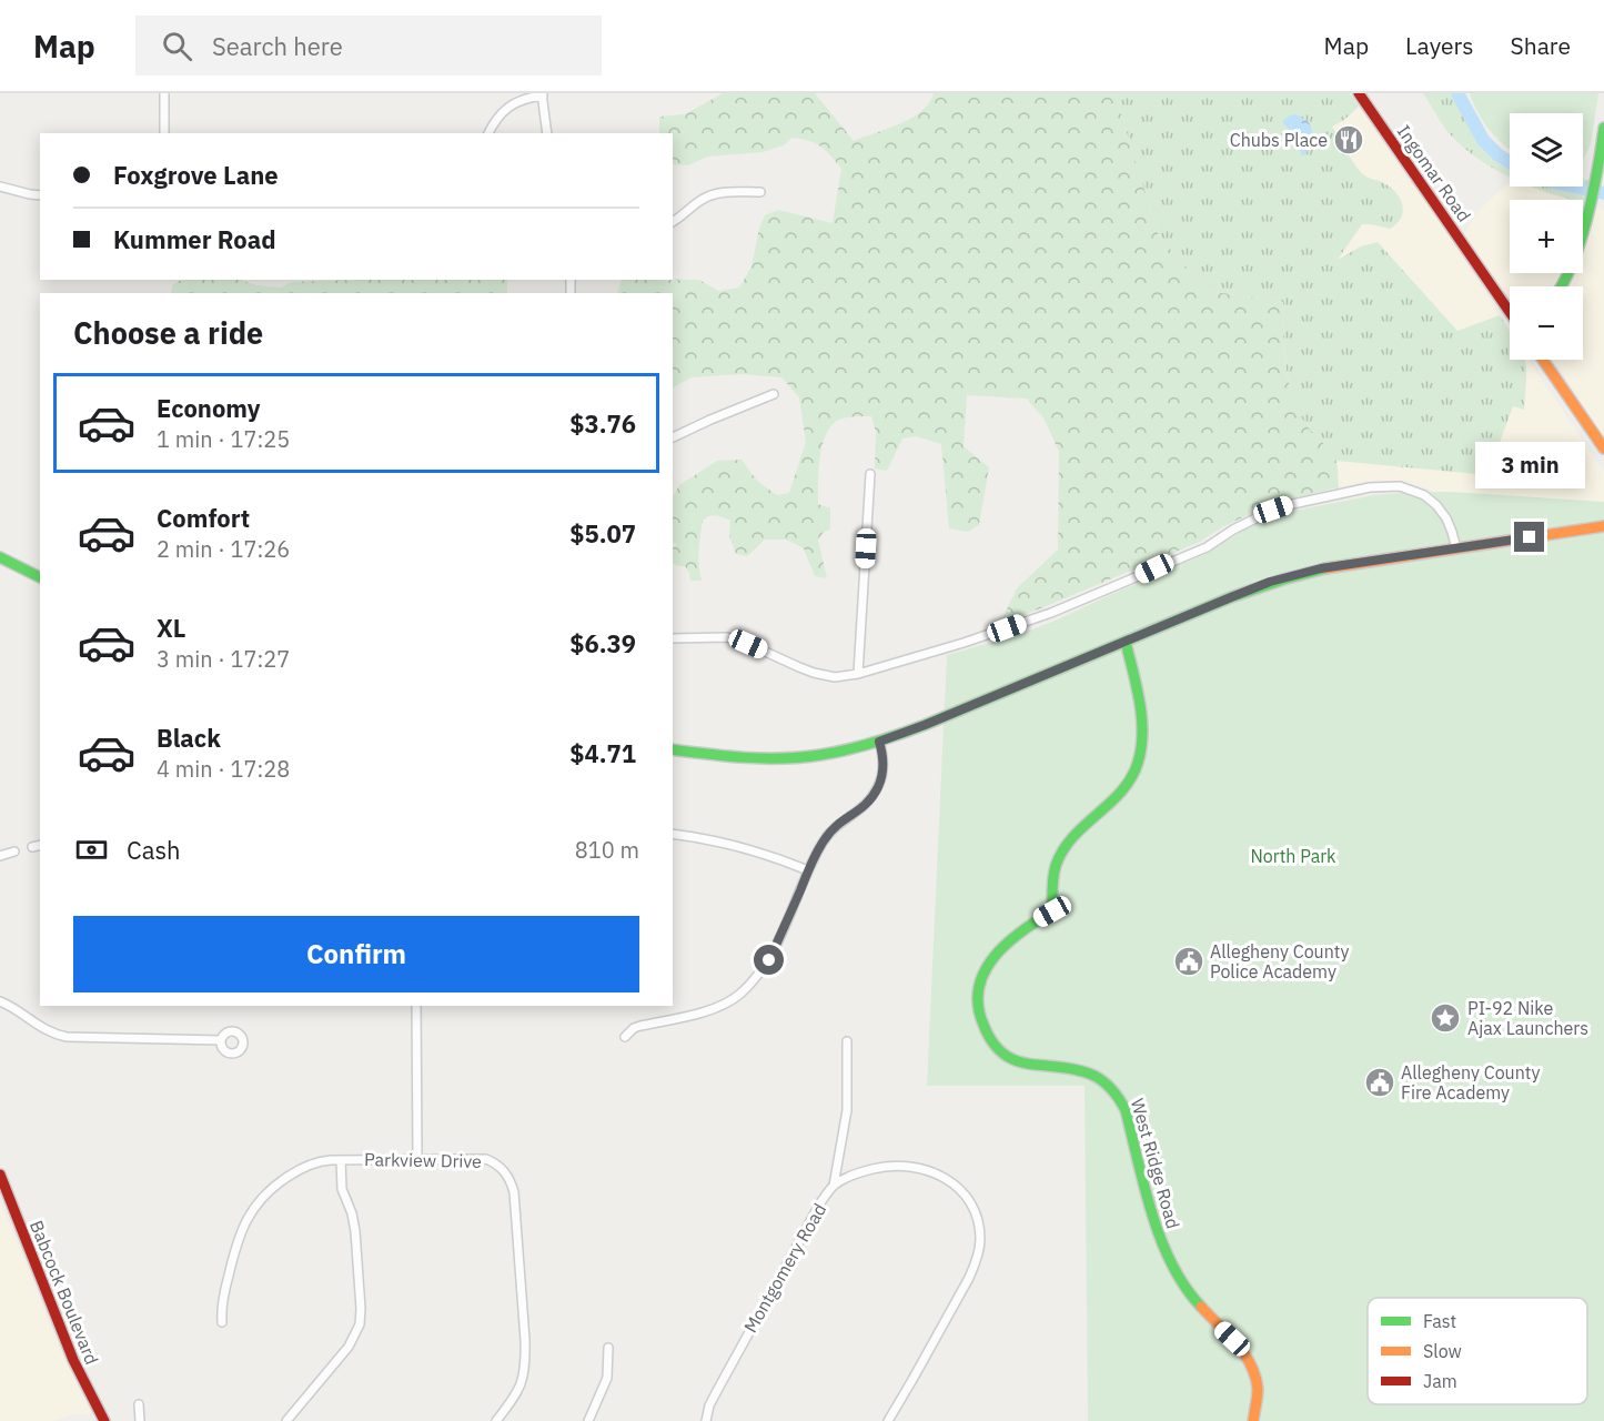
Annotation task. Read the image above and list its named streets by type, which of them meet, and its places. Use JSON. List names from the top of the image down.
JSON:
{
  "streets": {
    "street": [
      "Ingomar Road",
      "Parkview Drive",
      "West Ridge Road",
      "Montgomery Road",
      "Babcock Boulevard"
    ]
  },
  "parks": ["North Park"],
  "places": {
    "restaurant": ["Chubs Place"],
    "public building": ["Allegheny County Police Academy", "Allegheny County Fire Academy"],
    "place": ["PI-92 Nike Ajax Launchers"]
  },
  "legend": ["Fast", "Slow", "Jam"],
  "page": {
    "header": "Map",
    "search": "Search here",
    "nav": ["Map", "Layers", "Share"],
    "map_buttons": ["+", "−"],
    "banner": ["Foxgrove Lane", "Kummer Road"],
    "heading": "Choose a ride",
    "list": [
      {
        "name": "Economy",
        "note": "1 min · 17:25",
        "value": "$3.76"
      },
      {
        "name": "Comfort",
        "note": "2 min · 17:26",
        "value": "$5.07"
      },
      {
        "name": "XL",
        "note": "3 min · 17:27",
        "value": "$6.39"
      },
      {
        "name": "Black",
        "note": "4 min · 17:28",
        "value": "$4.71"
      }
    ],
    "bubble": "3 min",
    "pay": ["Cash", "810 m"],
    "buttons": "Confirm"
  }
}
